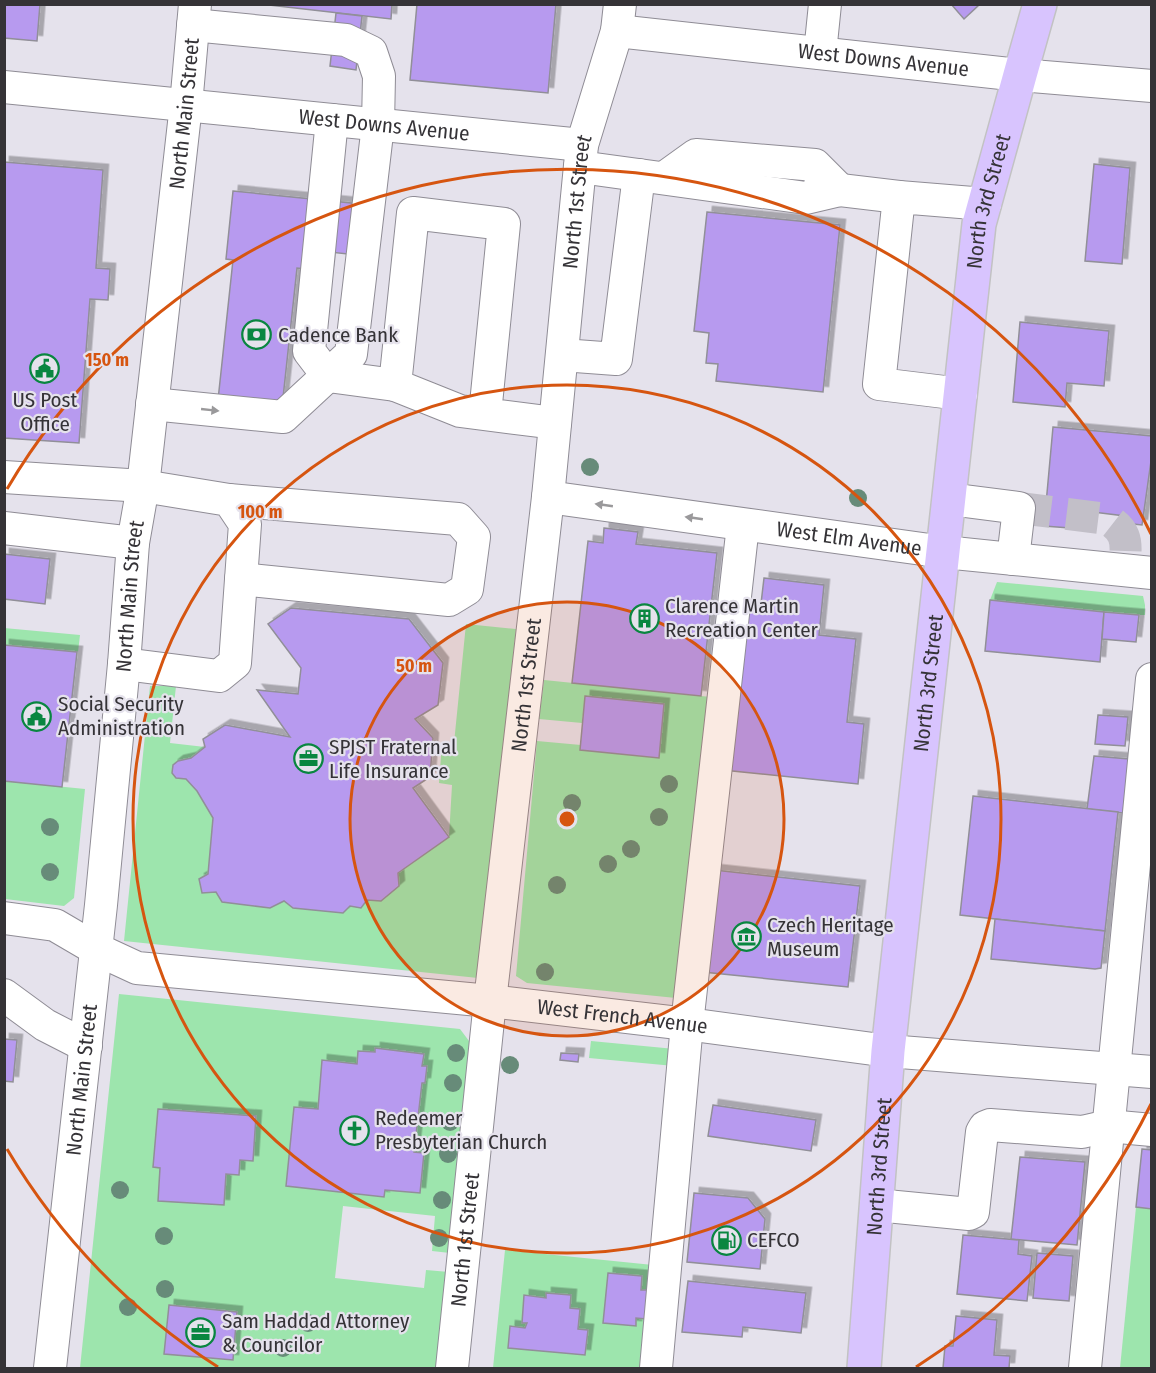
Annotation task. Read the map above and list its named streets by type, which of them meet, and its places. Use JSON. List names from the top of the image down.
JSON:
{
  "streets": {
    "main road": ["North 3rd Street"],
    "street": [
      "West Downs Avenue",
      "North Main Street",
      "North 1st Street",
      "West Elm Avenue",
      "West French Avenue"
    ]
  },
  "crossings": [
    ["West Downs Avenue", "North Main Street"],
    ["West Downs Avenue", "North 1st Street"],
    ["West Downs Avenue", "North 3rd Street"],
    ["North Main Street", "West French Avenue"],
    ["North 1st Street", "West Elm Avenue"],
    ["North 1st Street", "West French Avenue"],
    ["North 3rd Street", "West Elm Avenue"],
    ["North 3rd Street", "West French Avenue"]
  ],
  "places": {
    "bank": ["Cadence Bank"],
    "public building": ["US Post Office", "Social Security Administration"],
    "building": ["Clarence Martin Recreation Center"],
    "office": ["SPJST Fraternal Life Insurance", "Sam Haddad Attorney & Councilor"],
    "museum": ["Czech Heritage Museum"],
    "church": ["Redeemer Presbyterian Church"],
    "fuel station": ["CEFCO"]
  },
  "rings": ["150 m", "100 m", "50 m"]
}
